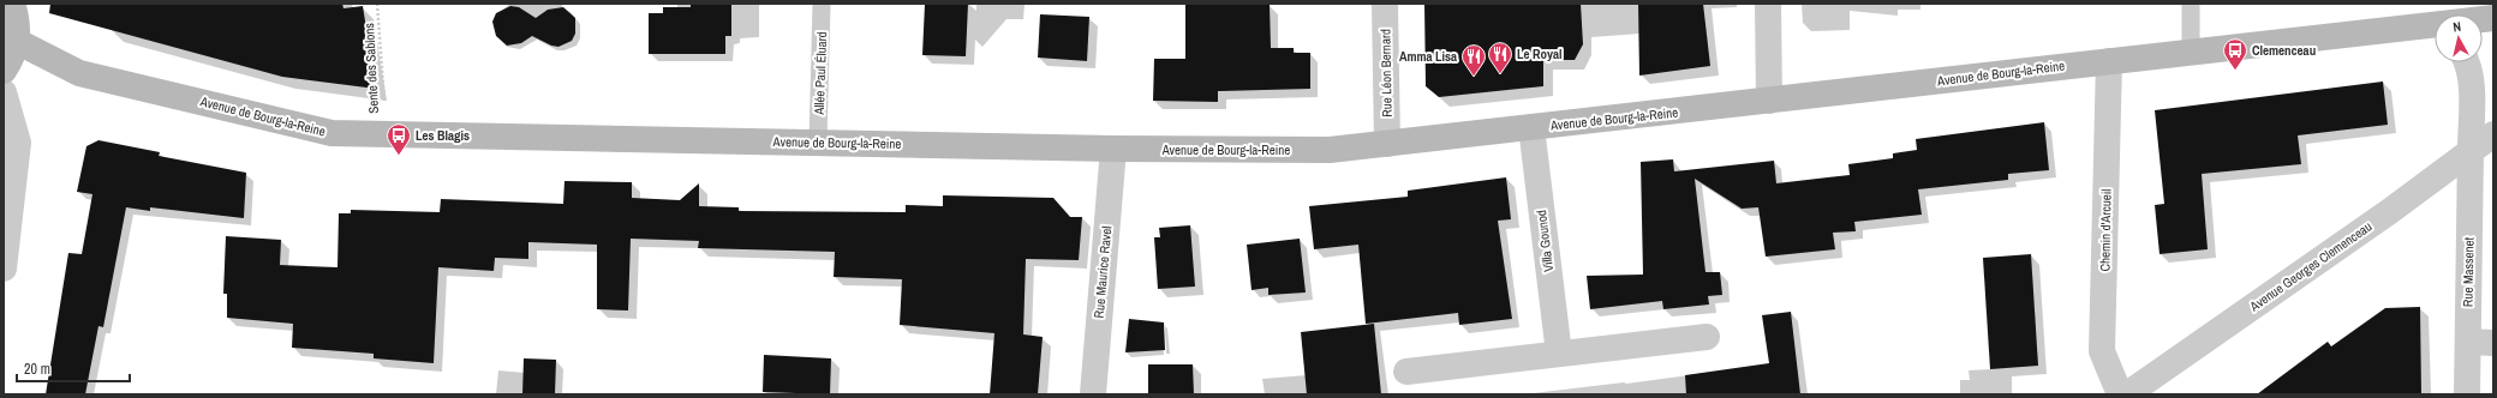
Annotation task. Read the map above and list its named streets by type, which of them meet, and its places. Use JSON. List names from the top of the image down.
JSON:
{
  "streets": {
    "main road": ["Avenue de Bourg-la-Reine"],
    "street": [
      "Rue Léon Bernard",
      "Chemin d'Arcueil",
      "Villa Gounod",
      "Avenue Georges Clemenceau",
      "Rue Maurice Ravel",
      "Rue Massenet"
    ],
    "lane": ["Allée Paul Éluard"],
    "path": ["Sente des Sablons"]
  },
  "crossings": [
    ["Sente des Sablons", "Avenue de Bourg-la-Reine"],
    ["Allée Paul Éluard", "Avenue de Bourg-la-Reine"],
    ["Rue Léon Bernard", "Avenue de Bourg-la-Reine"],
    ["Avenue de Bourg-la-Reine", "Chemin d'Arcueil"],
    ["Avenue de Bourg-la-Reine", "Villa Gounod"],
    ["Avenue de Bourg-la-Reine", "Rue Maurice Ravel"],
    ["Avenue Georges Clemenceau", "Rue Massenet"]
  ],
  "places": {
    "bus stop": ["Clemenceau", "Les Blagis"],
    "restaurant": ["Le Royal", "Amma Lisa"]
  },
  "scale_bar": "20 m",
  "north": "top"
}
